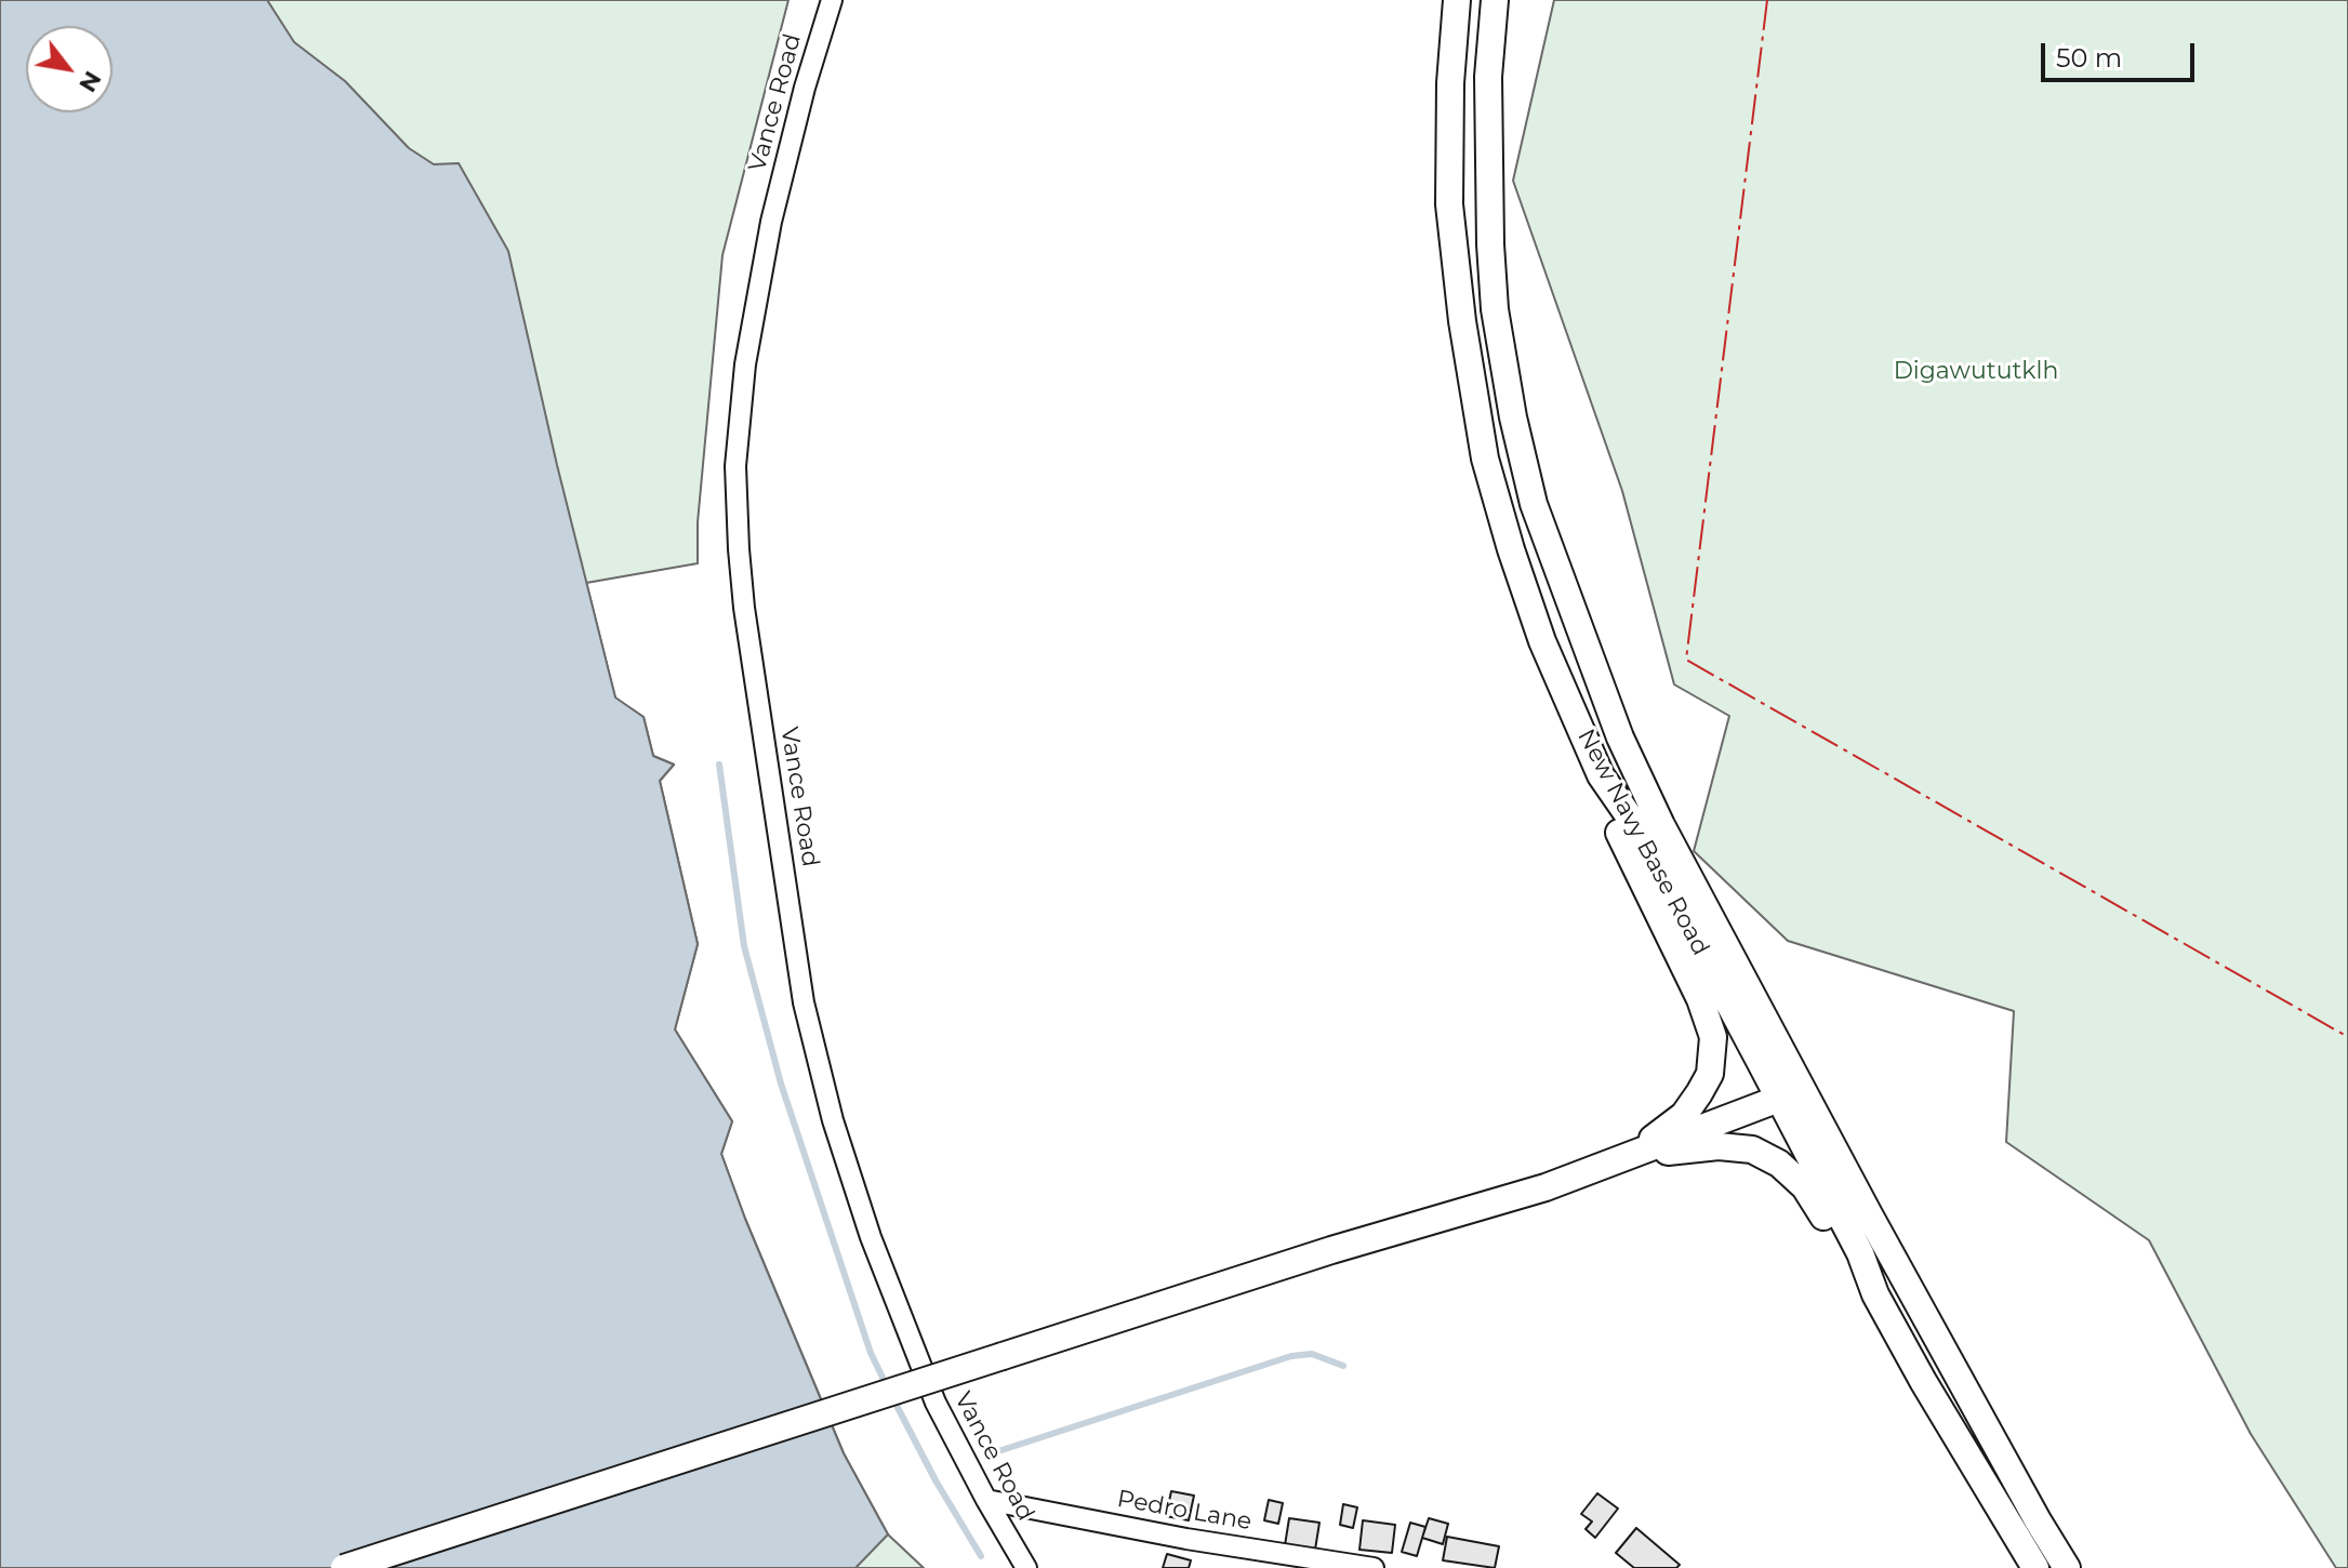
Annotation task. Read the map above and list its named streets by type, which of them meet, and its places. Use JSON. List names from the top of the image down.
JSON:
{
  "streets": {
    "main road": ["New Navy Base Road"],
    "street": ["Vance Road", "Pedro Lane"]
  },
  "crossings": [
    ["Vance Road", "Pedro Lane"]
  ],
  "parks": ["Digawututklh"],
  "scale_bar": "50 m",
  "north": "bottom right"
}
